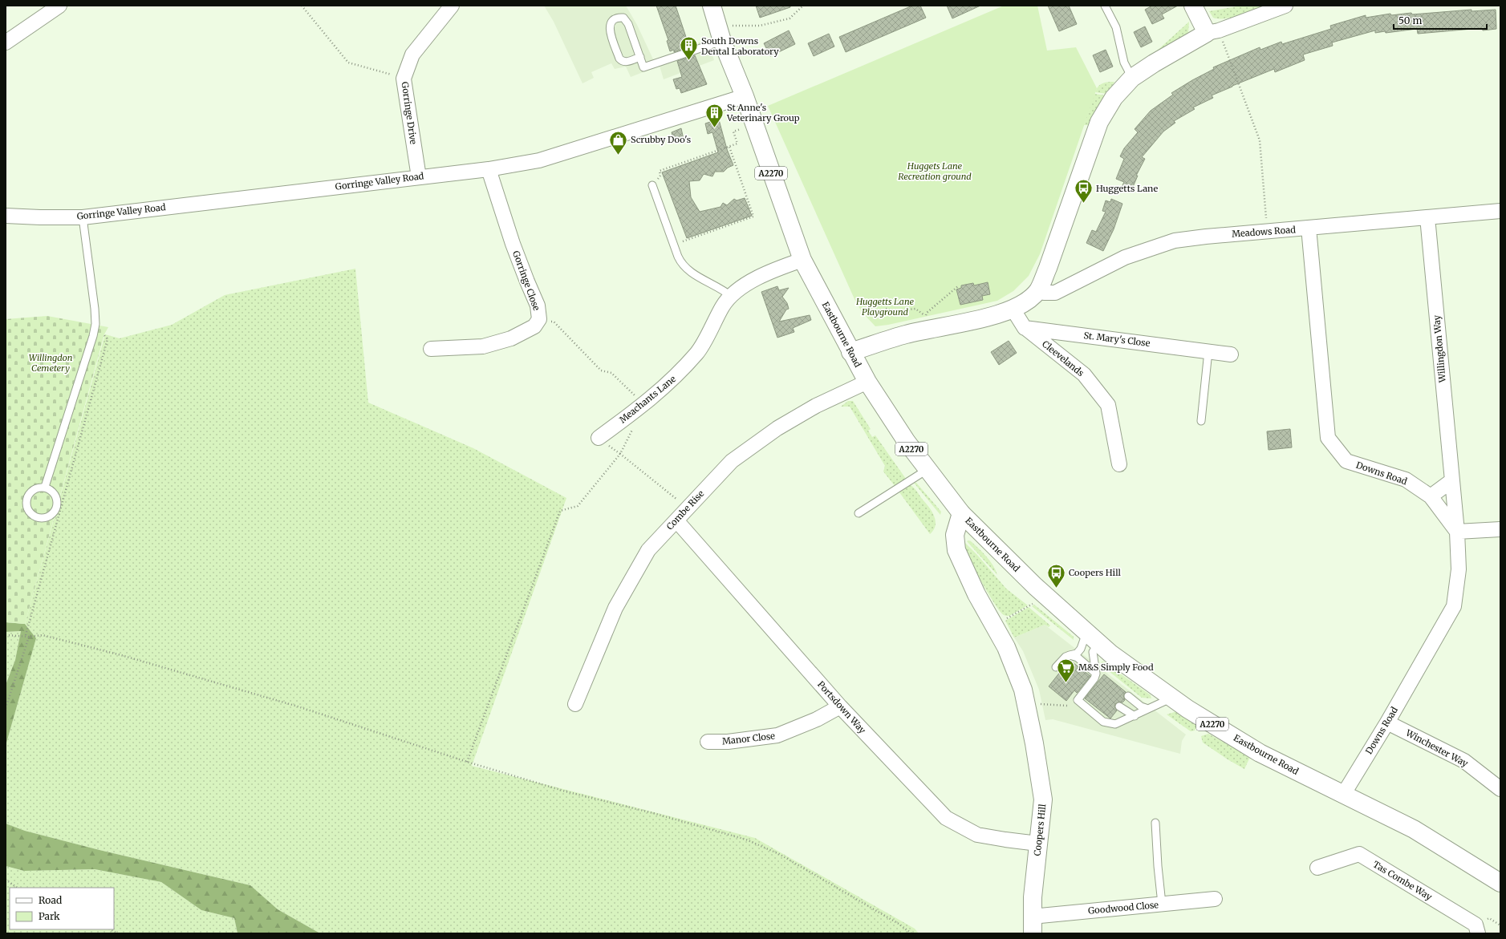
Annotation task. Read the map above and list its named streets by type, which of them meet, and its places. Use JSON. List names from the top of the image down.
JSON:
{
  "streets": {
    "main road": ["A2270", "Eastbourne Road", "Coopers Hill"],
    "street": [
      "Gorringe Drive",
      "Gorringe Valley Road",
      "Meadows Road",
      "Gorringe Close",
      "St. Mary's Close",
      "Willingdon Way",
      "Cleevelands",
      "Meachants Lane",
      "Downs Road",
      "Combe Rise",
      "Portsdown Way",
      "Manor Close",
      "Winchester Way",
      "Tas Combe Way",
      "Goodwood Close"
    ]
  },
  "crossings": [
    ["Gorringe Drive", "Gorringe Valley Road"],
    ["Gorringe Valley Road", "Gorringe Close"],
    ["Gorringe Valley Road", "Eastbourne Road"],
    ["Meadows Road", "Willingdon Way"],
    ["Meadows Road", "Downs Road"],
    ["Eastbourne Road", "Meachants Lane"],
    ["Eastbourne Road", "Downs Road"],
    ["Eastbourne Road", "Combe Rise"],
    ["Eastbourne Road", "Coopers Hill"],
    ["St. Mary's Close", "Cleevelands"],
    ["Willingdon Way", "Downs Road"],
    ["Downs Road", "Winchester Way"],
    ["Combe Rise", "Portsdown Way"],
    ["Portsdown Way", "Manor Close"],
    ["Portsdown Way", "Coopers Hill"],
    ["Coopers Hill", "Goodwood Close"]
  ],
  "parks": ["Huggets Lane Recreation ground", "Huggetts Lane Playground", "Willingdon Cemetery"],
  "places": {
    "building": ["South Downs Dental Laboratory", "St Anne's Veterinary Group"],
    "shop": ["Scrubby Doo's"],
    "bus stop": ["Huggetts Lane", "Coopers Hill"],
    "supermarket": ["M&S Simply Food"]
  },
  "legend": ["Road", "Park"],
  "scale_bar": "50 m"
}
